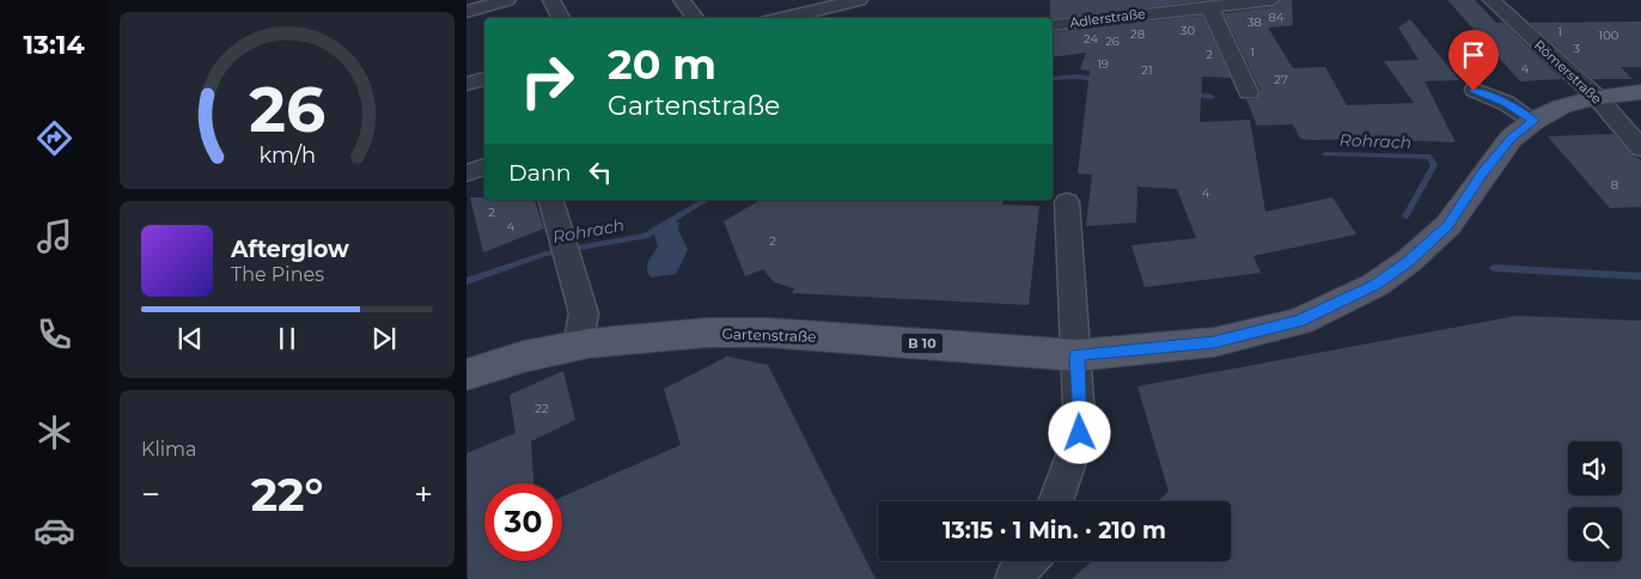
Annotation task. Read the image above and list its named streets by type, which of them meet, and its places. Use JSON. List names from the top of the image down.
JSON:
{
  "streets": {
    "main road": ["Gartenstraße", "B 10"],
    "street": ["Adlerstraße", "Römerstraße"]
  },
  "crossings": [
    ["Römerstraße", "B 10"],
    ["Gartenstraße", "B 10"]
  ],
  "water": ["Rohrach"],
  "house_numbers": [
    "84",
    "38",
    "30",
    "1",
    "28",
    "100",
    "24",
    "26",
    "3",
    "1",
    "2",
    "19",
    "4",
    "21",
    "27",
    "8",
    "4",
    "2",
    "4",
    "2",
    "22"
  ],
  "page": {
    "tabs": "13:14",
    "turn": ["20 m", "Gartenstraße"],
    "then": "Dann",
    "song": ["Afterglow", "The Pines"],
    "tile": "Klima",
    "heat": ["−", "22°", "+"],
    "limit": "30",
    "trip": "13:15 · 1 Min. · 210 m",
    "gauge": ["26", "km/h"]
  }
}
